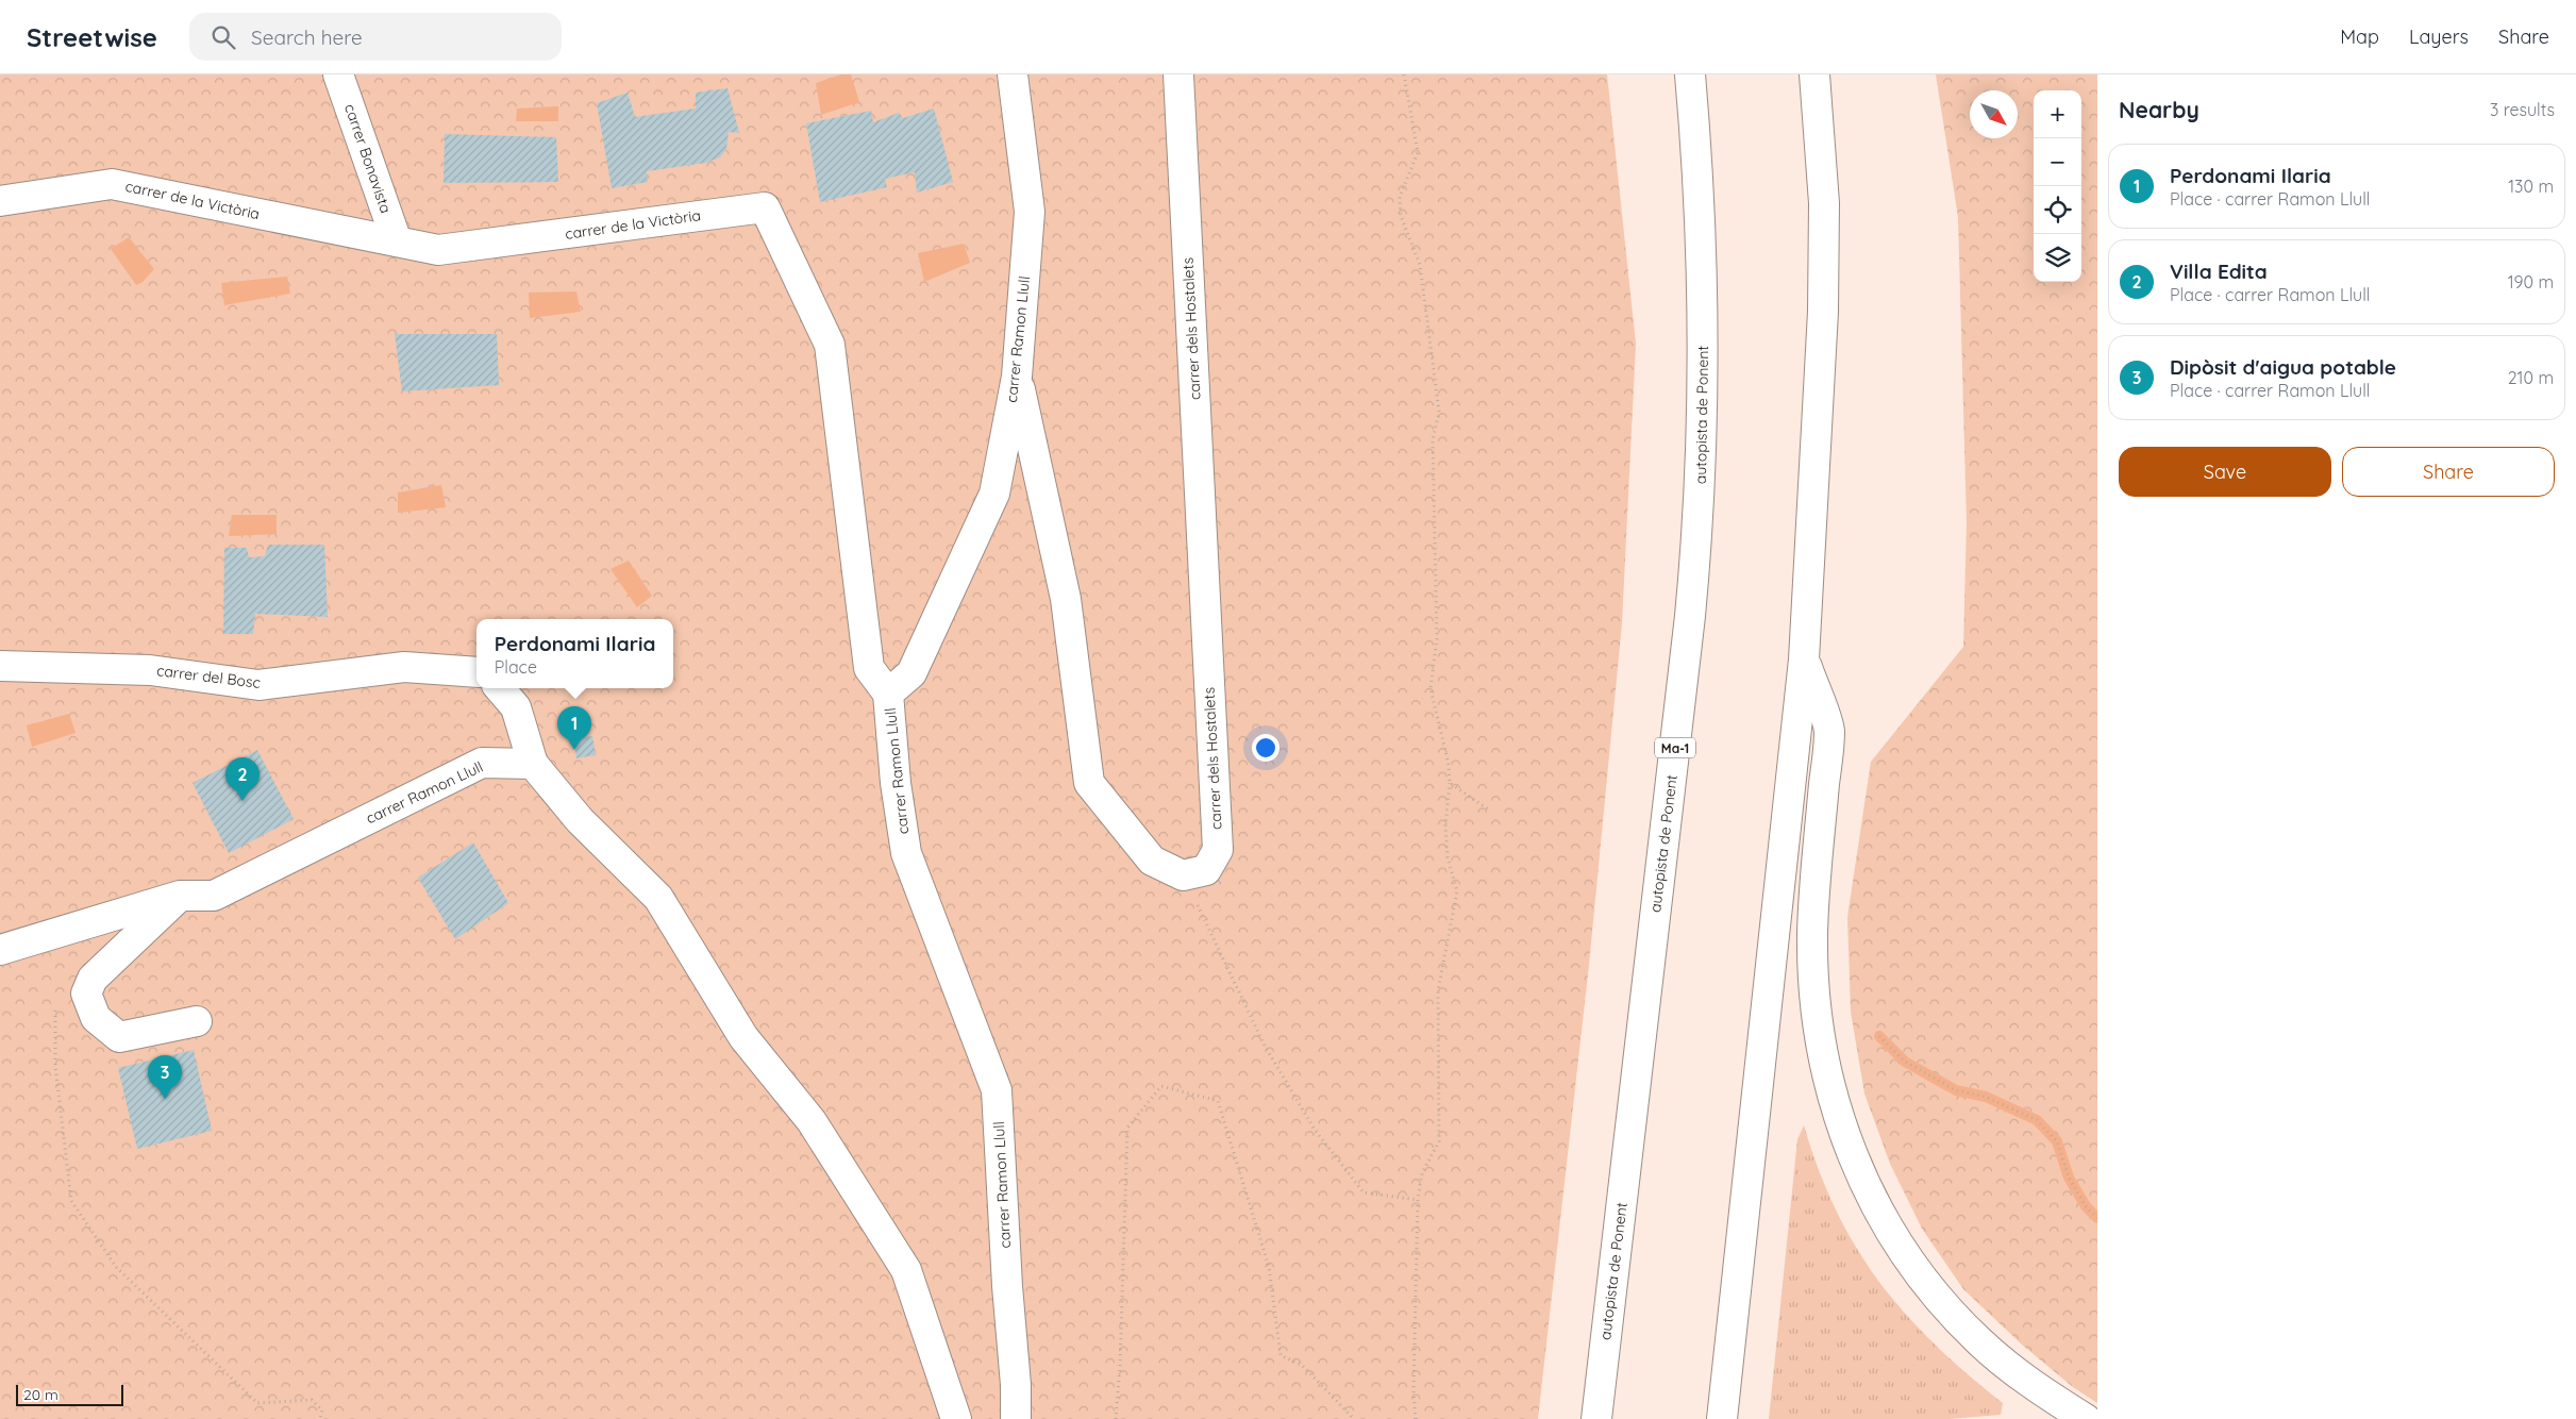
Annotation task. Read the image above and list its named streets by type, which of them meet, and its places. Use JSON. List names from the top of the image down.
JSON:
{
  "streets": {
    "main road": [
      "carrer Bonavista",
      "carrer de la Victòria",
      "carrer dels Hostalets",
      "carrer Ramon Llull",
      "autopista de Ponent",
      "carrer del Bosc",
      "Ma-1"
    ]
  },
  "crossings": [
    ["carrer Bonavista", "carrer de la Victòria"],
    ["carrer de la Victòria", "carrer Ramon Llull"]
  ],
  "scale_bar": "20 m",
  "north": "bottom right",
  "page": {
    "header": "Streetwise",
    "search": "Search here",
    "nav": ["Map", "Layers", "Share"],
    "heading": ["Nearby", "3 results"],
    "map_buttons": ["+", "−"],
    "list": [
      {
        "mark": "1",
        "name": "Perdonami Ilaria",
        "note": "Place · carrer Ramon Llull",
        "value": "130 m"
      },
      {
        "mark": "2",
        "name": "Villa Edita",
        "note": "Place · carrer Ramon Llull",
        "value": "190 m"
      },
      {
        "mark": "3",
        "name": "Dipòsit d'aigua potable",
        "note": "Place · carrer Ramon Llull",
        "value": "210 m"
      }
    ],
    "buttons": ["Save", "Share"],
    "popup": ["Perdonami Ilaria", "Place"],
    "pins": ["1", "2", "3"],
    "scale": "20 m"
  }
}
